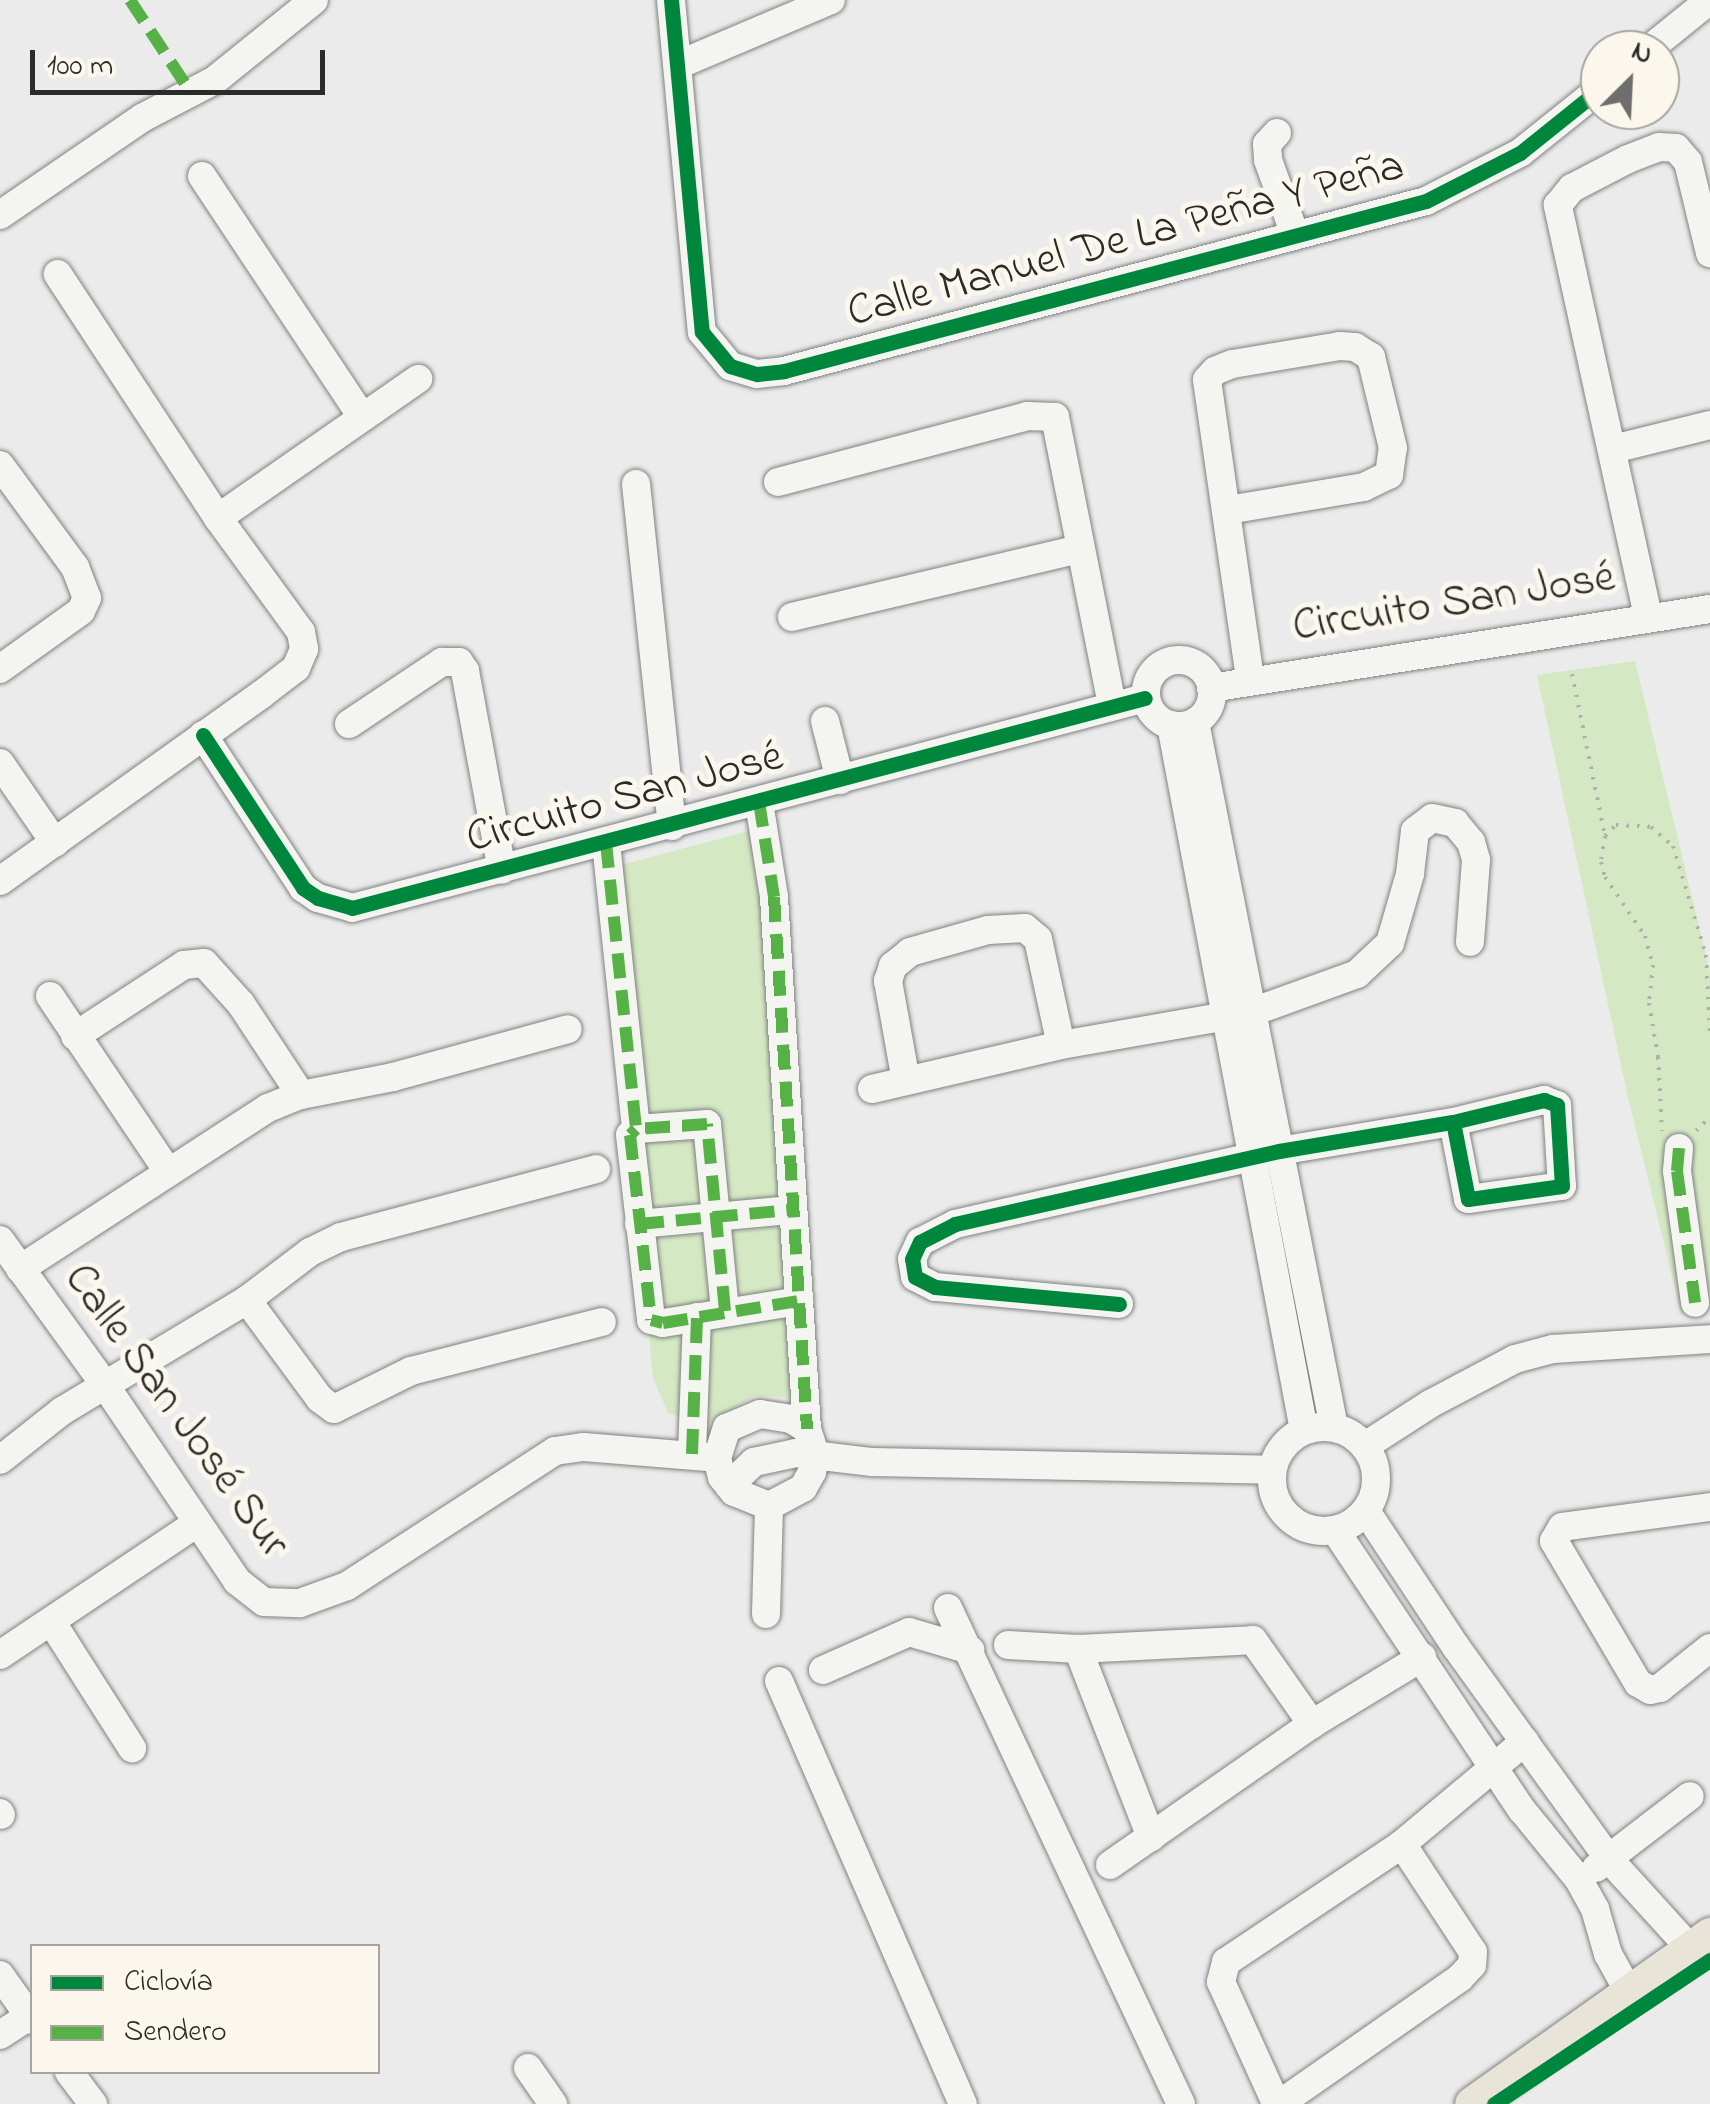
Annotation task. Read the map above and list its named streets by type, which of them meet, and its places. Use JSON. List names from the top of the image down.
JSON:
{
  "streets": {
    "street": ["Calle Manuel De La Peña Y Peña", "Circuito San José", "Calle San José Sur"]
  },
  "legend": ["Ciclovía", "Sendero"],
  "scale_bar": "100 m",
  "north": "top right"
}
